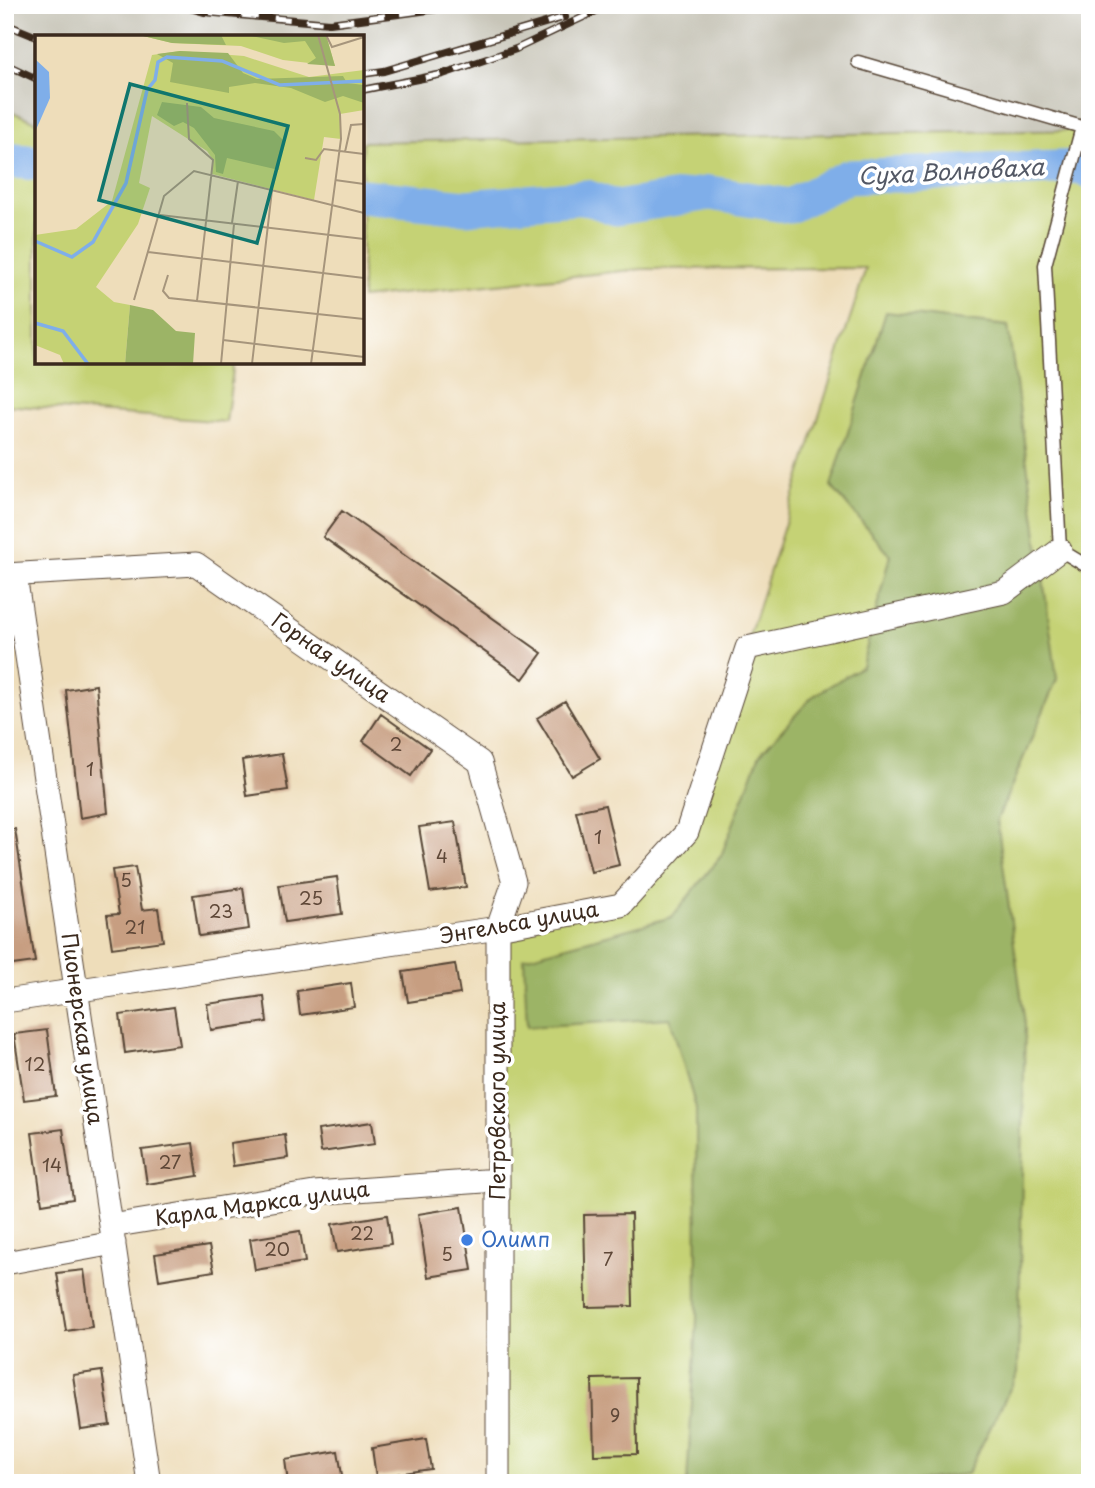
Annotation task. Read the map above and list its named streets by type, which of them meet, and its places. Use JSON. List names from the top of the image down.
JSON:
{
  "streets": {
    "street": [
      "Горная улица",
      "Энгельса улица",
      "Пионерская улица",
      "Петровского улица",
      "Карла Маркса улица"
    ]
  },
  "crossings": [
    ["Горная улица", "Энгельса улица"],
    ["Горная улица", "Пионерская улица"],
    ["Горная улица", "Петровского улица"],
    ["Энгельса улица", "Пионерская улица"],
    ["Энгельса улица", "Петровского улица"],
    ["Пионерская улица", "Карла Маркса улица"],
    ["Петровского улица", "Карла Маркса улица"]
  ],
  "water": ["Суха Волноваха"],
  "places": ["Олимп"],
  "house_numbers": [
    "2",
    "1",
    "1",
    "4",
    "5",
    "25",
    "23",
    "21",
    "12",
    "27",
    "14",
    "22",
    "20",
    "5",
    "7",
    "9"
  ]
}
